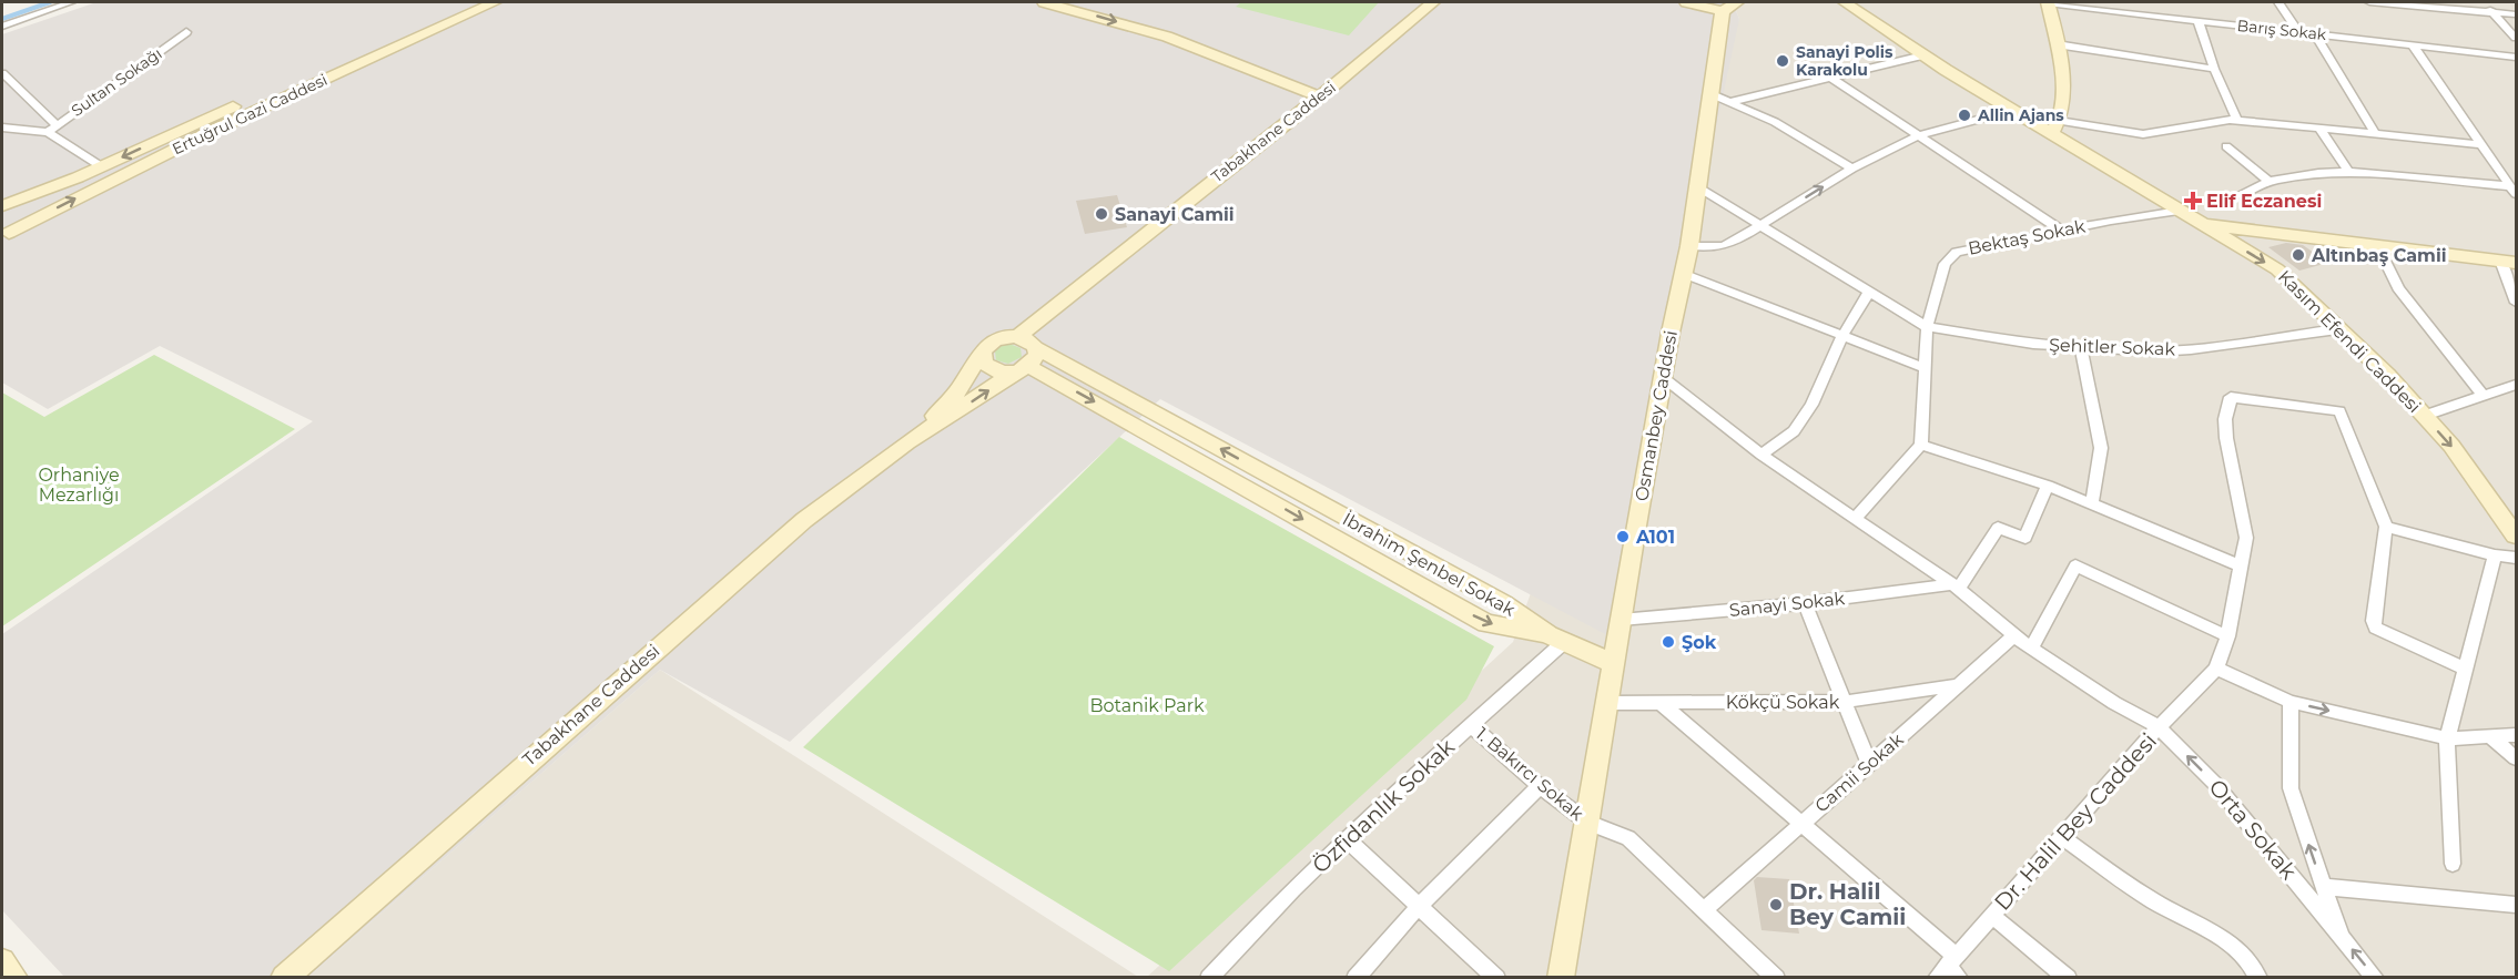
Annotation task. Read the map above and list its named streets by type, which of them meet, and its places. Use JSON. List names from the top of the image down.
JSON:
{
  "streets": {
    "street": [
      "Barış Sokak",
      "Sultan Sokağı",
      "Ertuğrul Gazi Caddesi",
      "Tabakhane Caddesi",
      "Bektaş Sokak",
      "Kasım Efendi Caddesi",
      "Şehitler Sokak",
      "Osmanbey Caddesi",
      "İbrahim Şenbel Sokak",
      "Sanayi Sokak",
      "Kökçü Sokak",
      "Camii Sokak",
      "1. Bakırcı Sokak",
      "Özfidanlık Sokak",
      "Dr. Halil Bey Caddesi",
      "Orta Sokak"
    ]
  },
  "crossings": [
    ["Tabakhane Caddesi", "İbrahim Şenbel Sokak"],
    ["Bektaş Sokak", "Kasım Efendi Caddesi"],
    ["Bektaş Sokak", "Şehitler Sokak"],
    ["Kasım Efendi Caddesi", "Şehitler Sokak"],
    ["Osmanbey Caddesi", "Sanayi Sokak"],
    ["Osmanbey Caddesi", "Kökçü Sokak"],
    ["Osmanbey Caddesi", "1. Bakırcı Sokak"],
    ["Osmanbey Caddesi", "Orta Sokak"],
    ["İbrahim Şenbel Sokak", "Özfidanlık Sokak"],
    ["Sanayi Sokak", "Orta Sokak"],
    ["Kökçü Sokak", "Camii Sokak"],
    ["Camii Sokak", "1. Bakırcı Sokak"],
    ["Camii Sokak", "Orta Sokak"],
    ["1. Bakırcı Sokak", "Özfidanlık Sokak"],
    ["Dr. Halil Bey Caddesi", "Orta Sokak"]
  ],
  "parks": ["Orhaniye Mezarlığı", "Botanik Park"],
  "places": {
    "other": [
      "Sanayi Polis Karakolu",
      "Allin Ajans",
      "Sanayi Camii",
      "Altınbaş Camii",
      "A101",
      "Şok",
      "Dr. Halil Bey Camii"
    ],
    "health": ["Elif Eczanesi"]
  }
}
